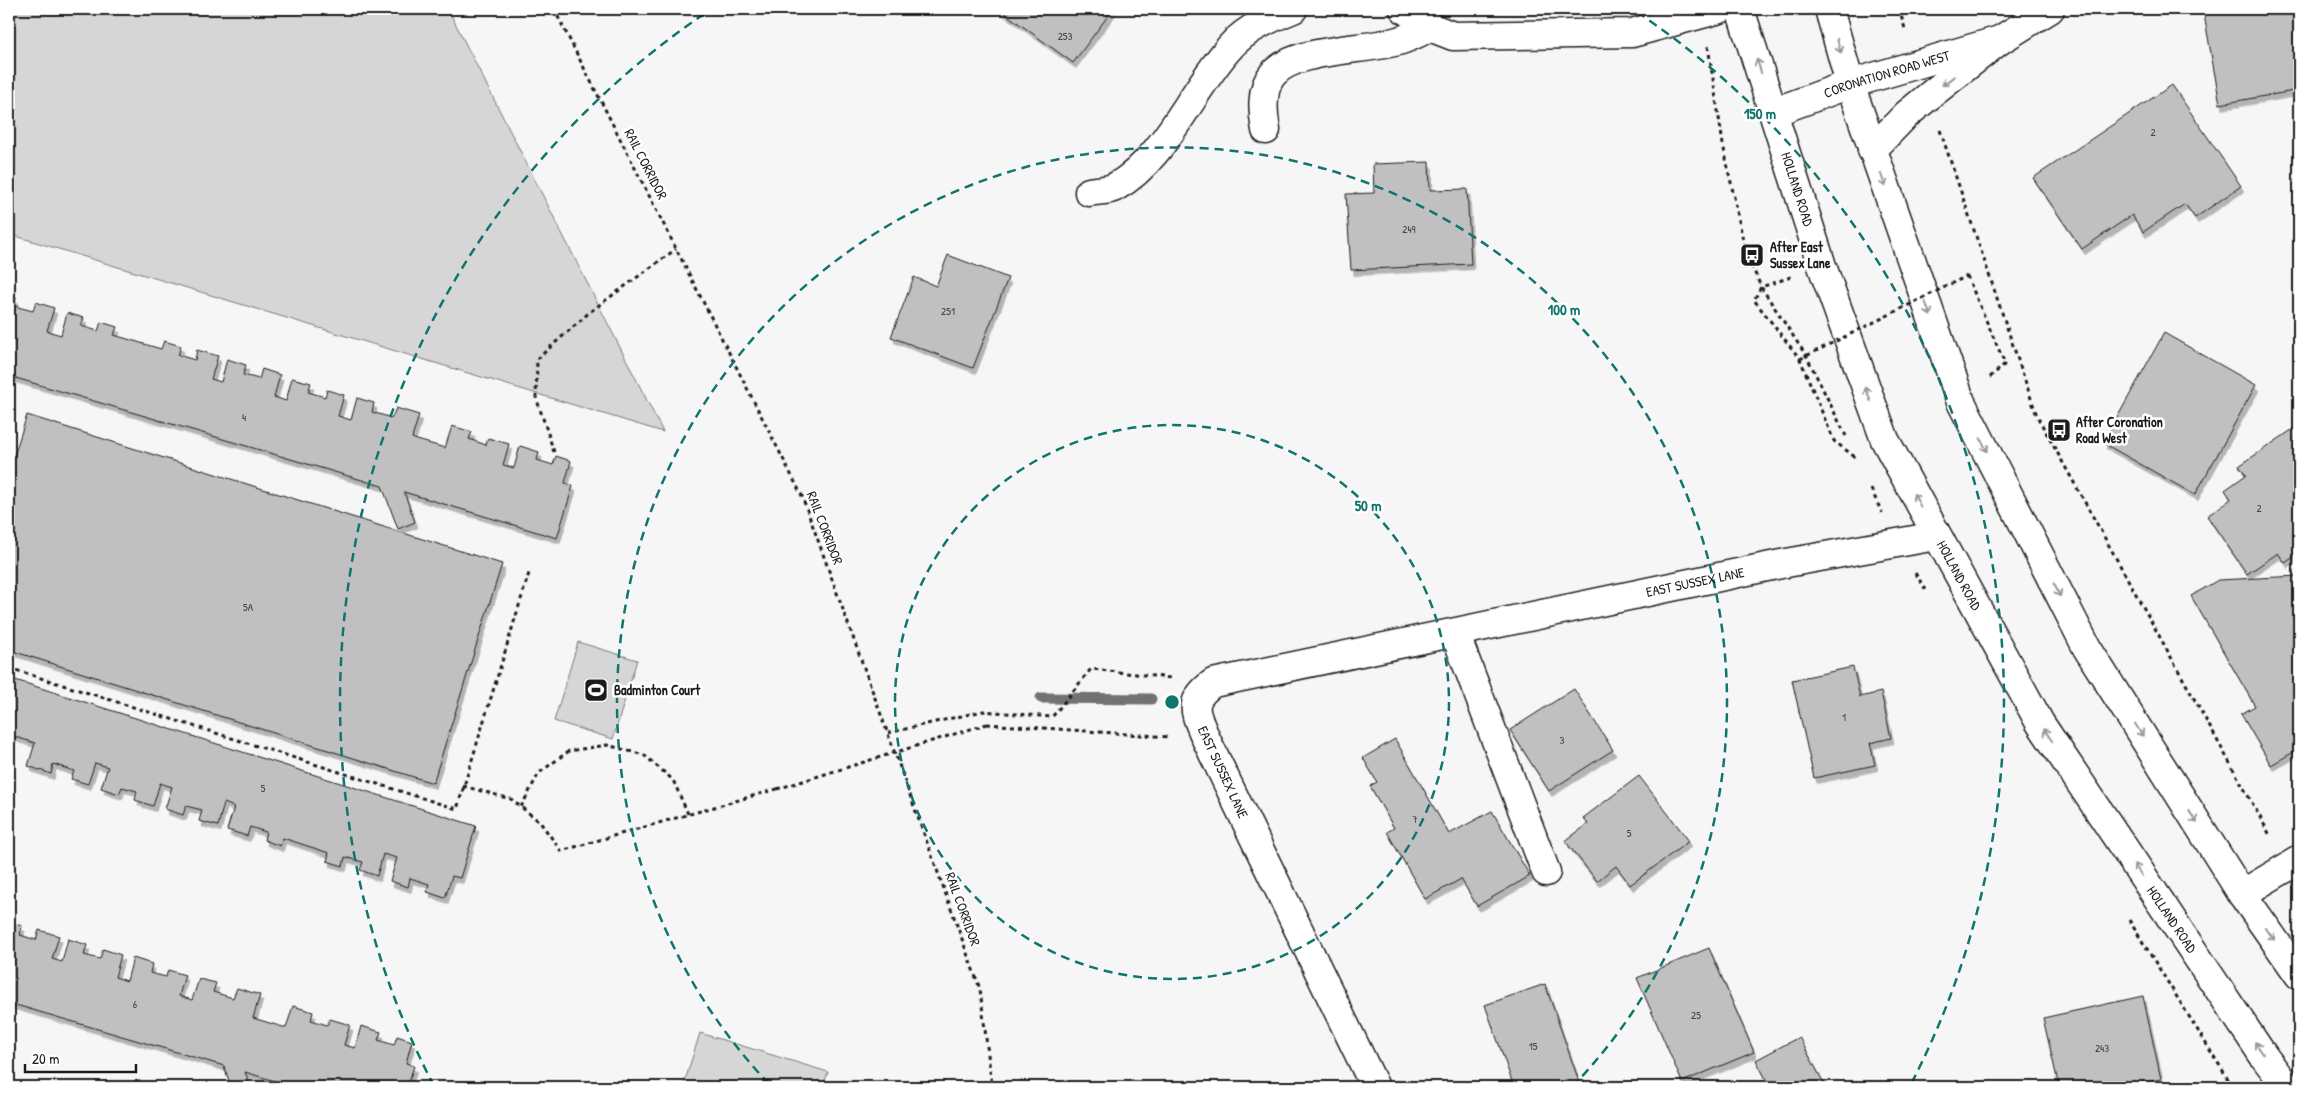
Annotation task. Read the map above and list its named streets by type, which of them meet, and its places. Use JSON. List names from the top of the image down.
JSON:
{
  "streets": {
    "street": ["CORONATION ROAD WEST", "HOLLAND ROAD", "EAST SUSSEX LANE"],
    "path": ["RAIL CORRIDOR"]
  },
  "crossings": [
    ["CORONATION ROAD WEST", "HOLLAND ROAD"],
    ["HOLLAND ROAD", "EAST SUSSEX LANE"]
  ],
  "places": {
    "bus stop": ["After East Sussex Lane", "After Coronation Road West"],
    "sports": ["Badminton Court"]
  },
  "house_numbers": [
    "253",
    "2",
    "249",
    "251",
    "4",
    "2",
    "5A",
    "1",
    "3",
    "5",
    "7",
    "5",
    "6",
    "25",
    "15",
    "243"
  ],
  "scale_bar": "20 m",
  "rings": ["150 m", "100 m", "50 m"]
}
